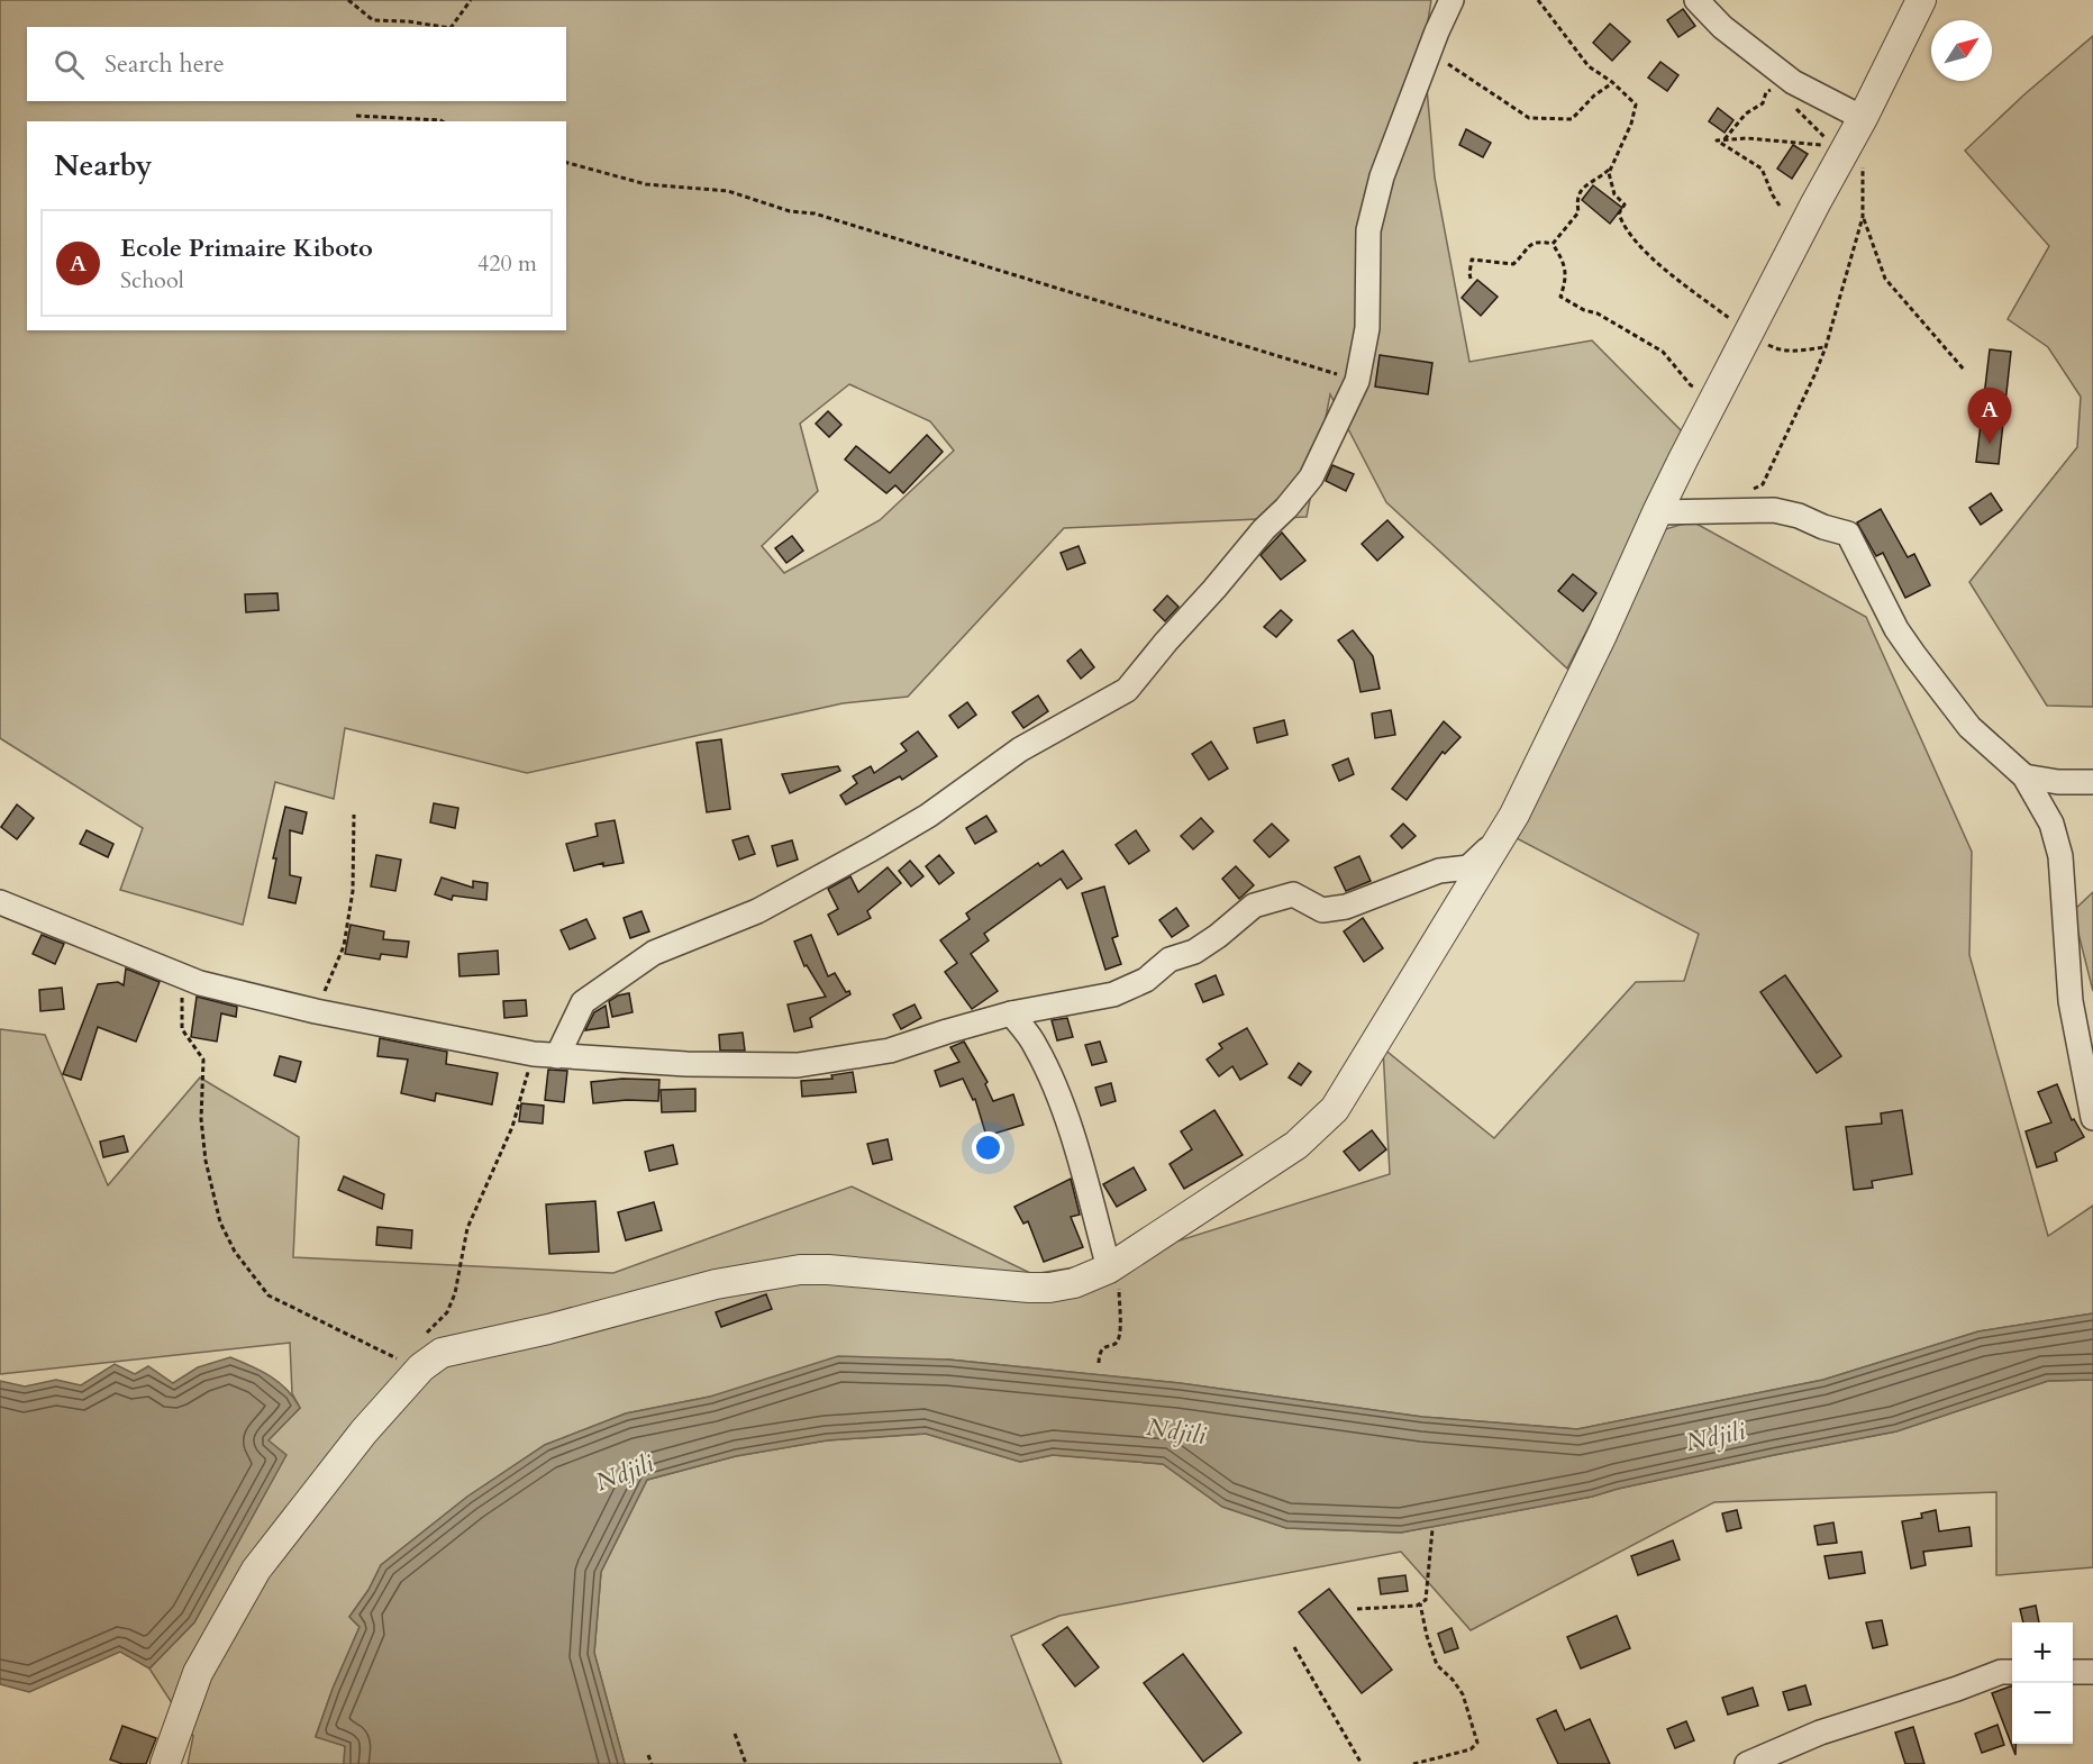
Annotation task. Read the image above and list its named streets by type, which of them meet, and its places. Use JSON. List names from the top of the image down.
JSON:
{
  "water": ["Ndjili"],
  "north": "top right",
  "page": {
    "search": "Search here",
    "heading": "Nearby",
    "list": [
      {
        "mark": "A",
        "name": "Ecole Primaire Kiboto",
        "note": "School",
        "value": "420 m"
      }
    ],
    "pins": "A",
    "map_buttons": ["+", "−"]
  }
}
